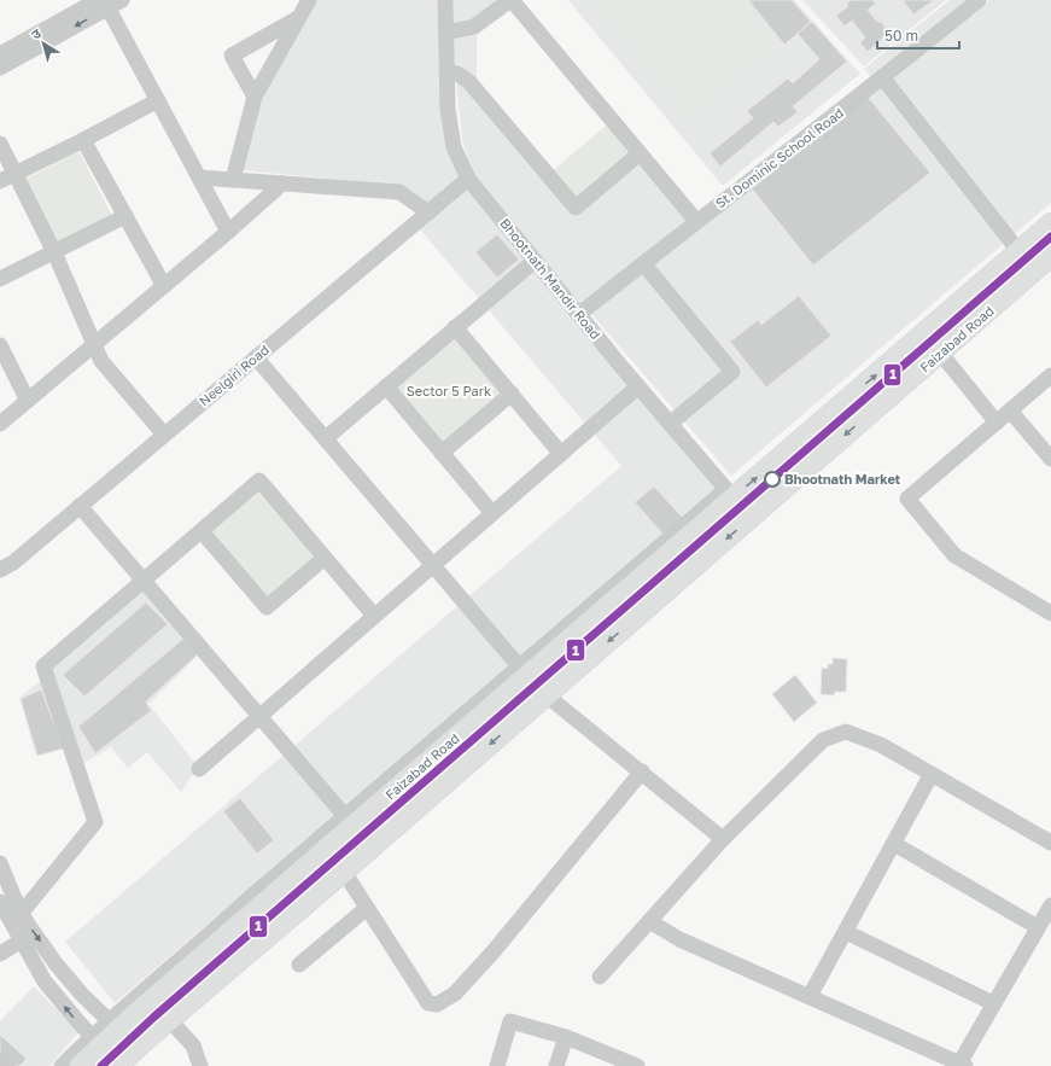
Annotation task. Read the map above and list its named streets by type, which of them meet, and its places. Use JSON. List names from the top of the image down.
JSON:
{
  "streets": {
    "main road": ["Faizabad Road"],
    "street": ["St. Dominic School Road", "Bhootnath Mandir Road", "Neelgiri Road"]
  },
  "crossings": [
    ["St. Dominic School Road", "Bhootnath Mandir Road"],
    ["Bhootnath Mandir Road", "Faizabad Road"],
    ["Bhootnath Mandir Road", "Neelgiri Road"]
  ],
  "parks": ["Sector 5 Park"],
  "places": ["Bhootnath Market"],
  "lines": ["transit line 1"],
  "scale_bar": "50 m",
  "north": "top left"
}
